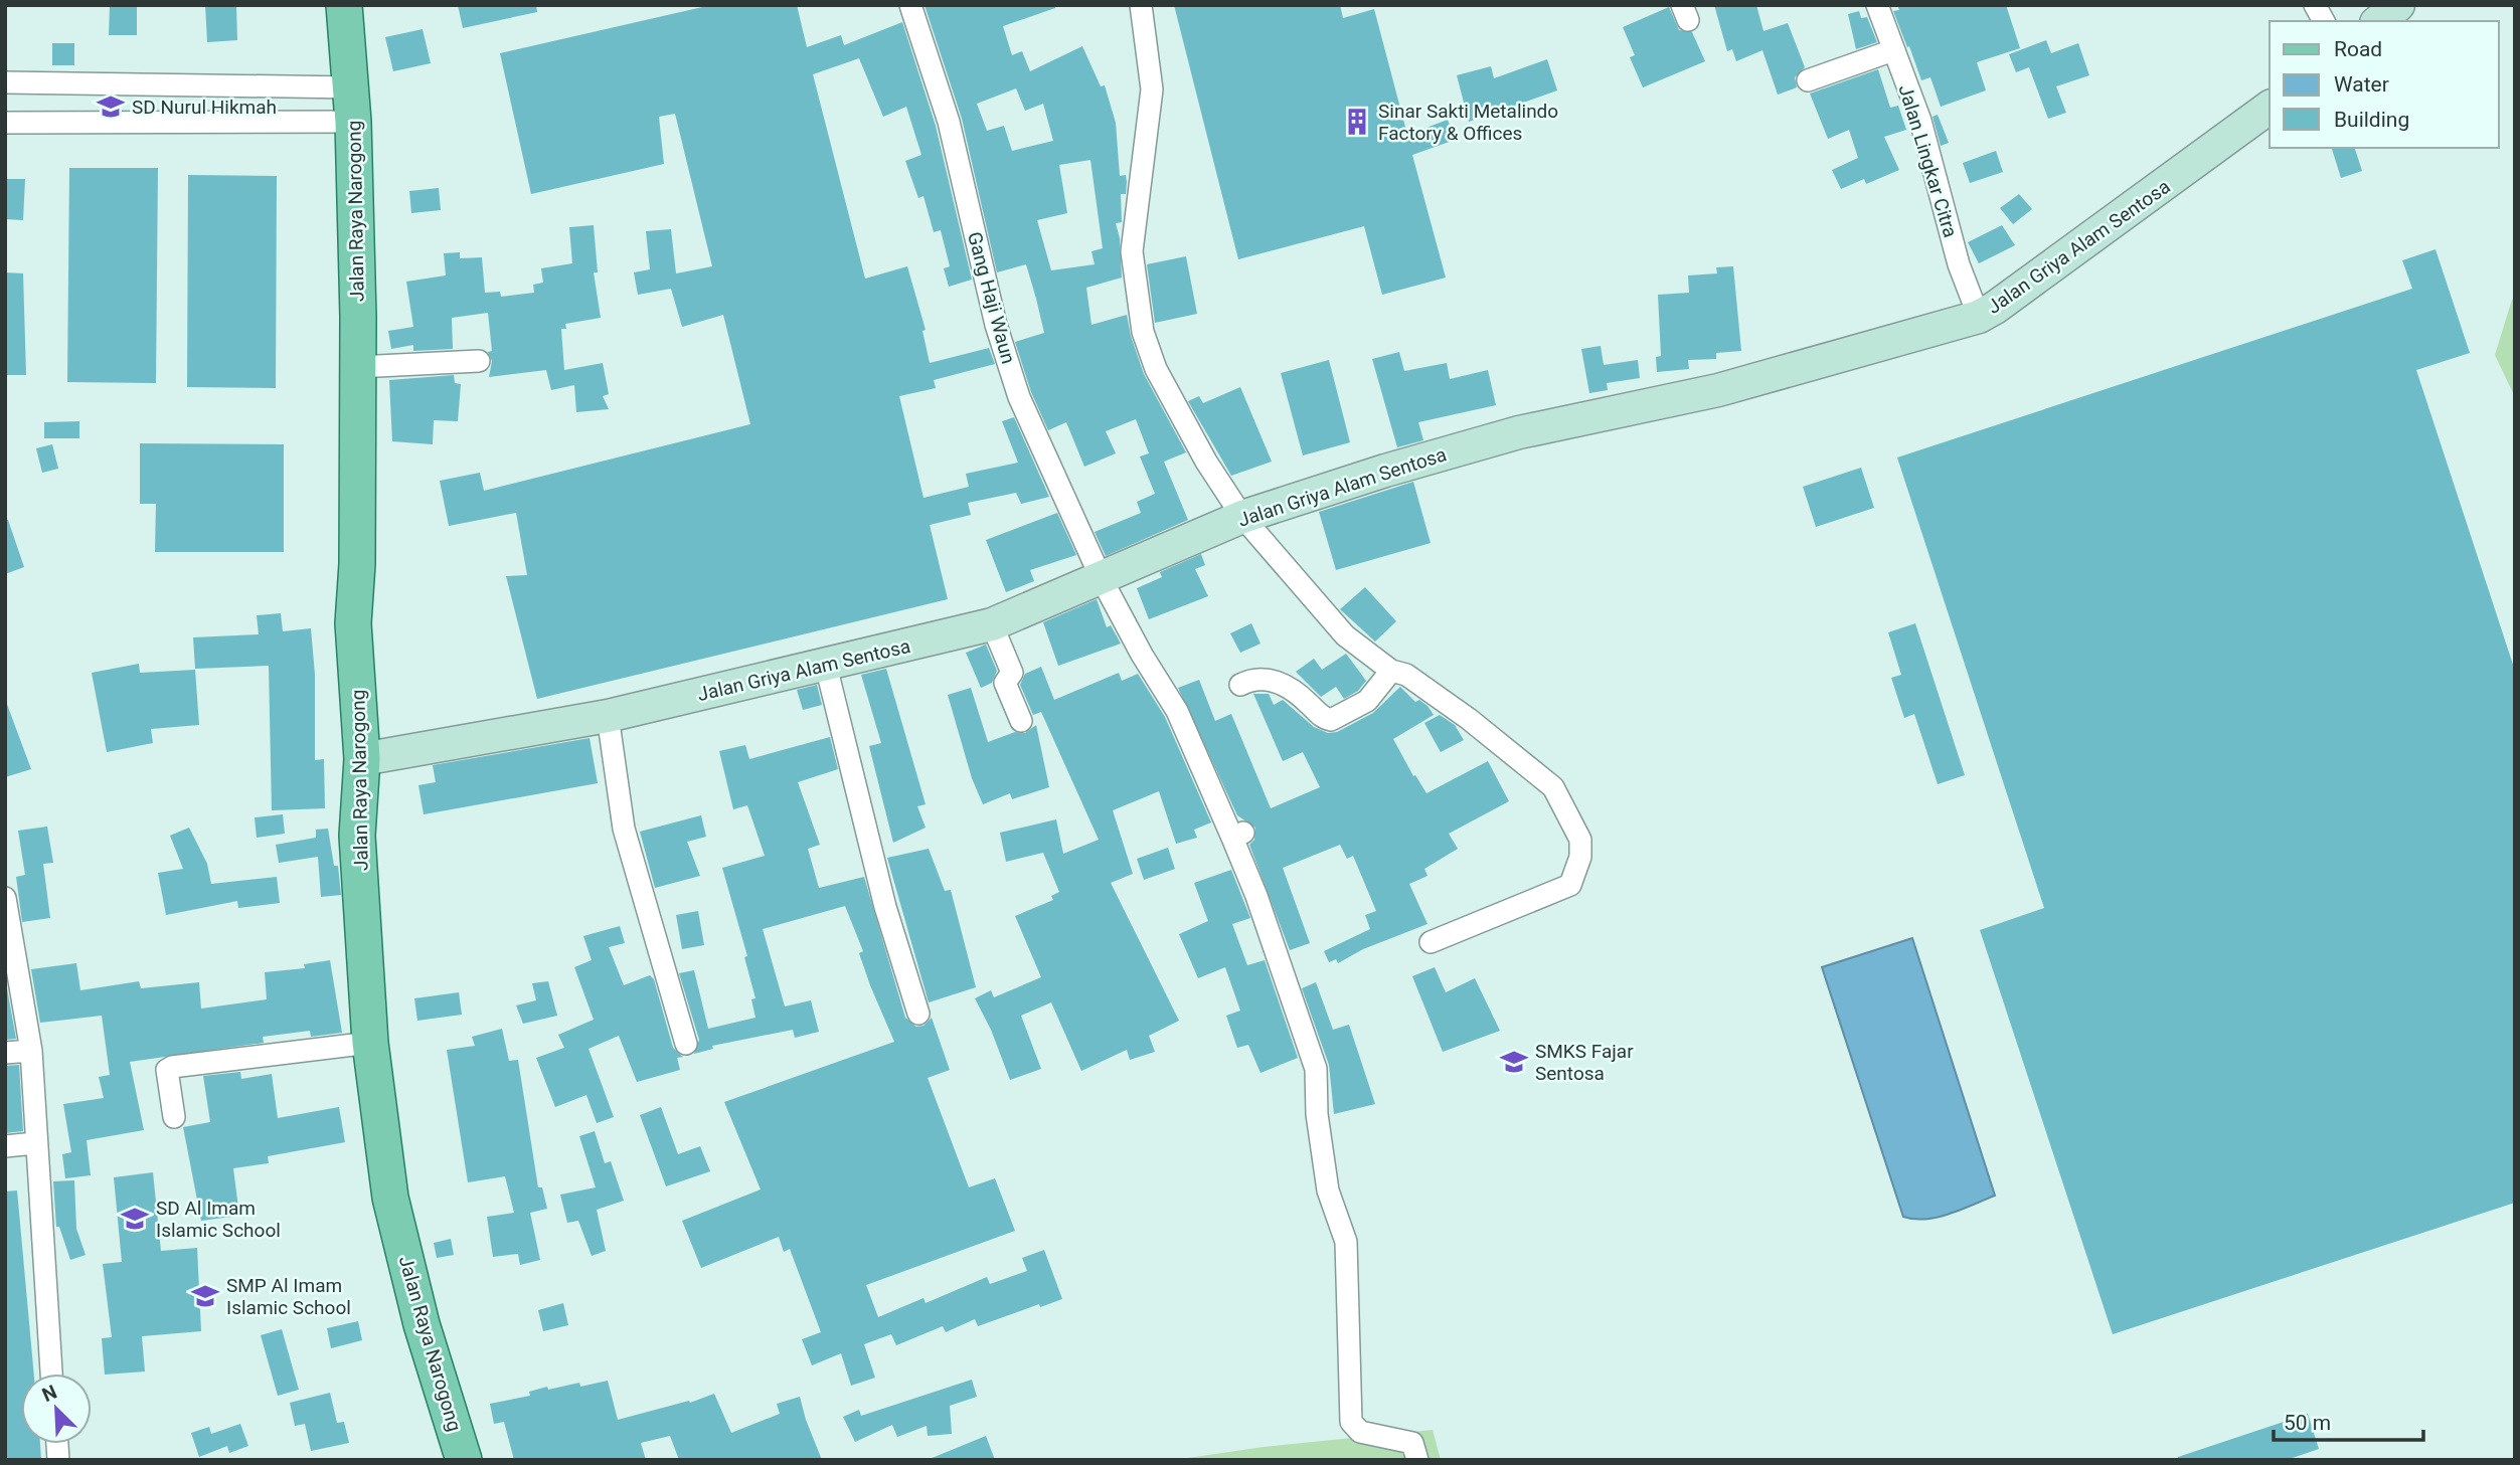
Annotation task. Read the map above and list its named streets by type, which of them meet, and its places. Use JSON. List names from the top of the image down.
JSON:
{
  "streets": {
    "main road": ["Jalan Raya Narogong"],
    "street": ["Jalan Lingkar Citra", "Jalan Griya Alam Sentosa", "Gang Haji Waun"]
  },
  "crossings": [
    ["Jalan Lingkar Citra", "Jalan Griya Alam Sentosa"],
    ["Jalan Raya Narogong", "Jalan Griya Alam Sentosa"],
    ["Jalan Griya Alam Sentosa", "Gang Haji Waun"]
  ],
  "places": {
    "school or university": [
      "SD Nurul Hikmah",
      "SMKS Fajar Sentosa",
      "SD Al Imam Islamic School",
      "SMP Al Imam Islamic School"
    ],
    "building": ["Sinar Sakti Metalindo Factory & Offices"]
  },
  "legend": ["Road", "Water", "Building"],
  "scale_bar": "50 m",
  "north": "top left"
}
